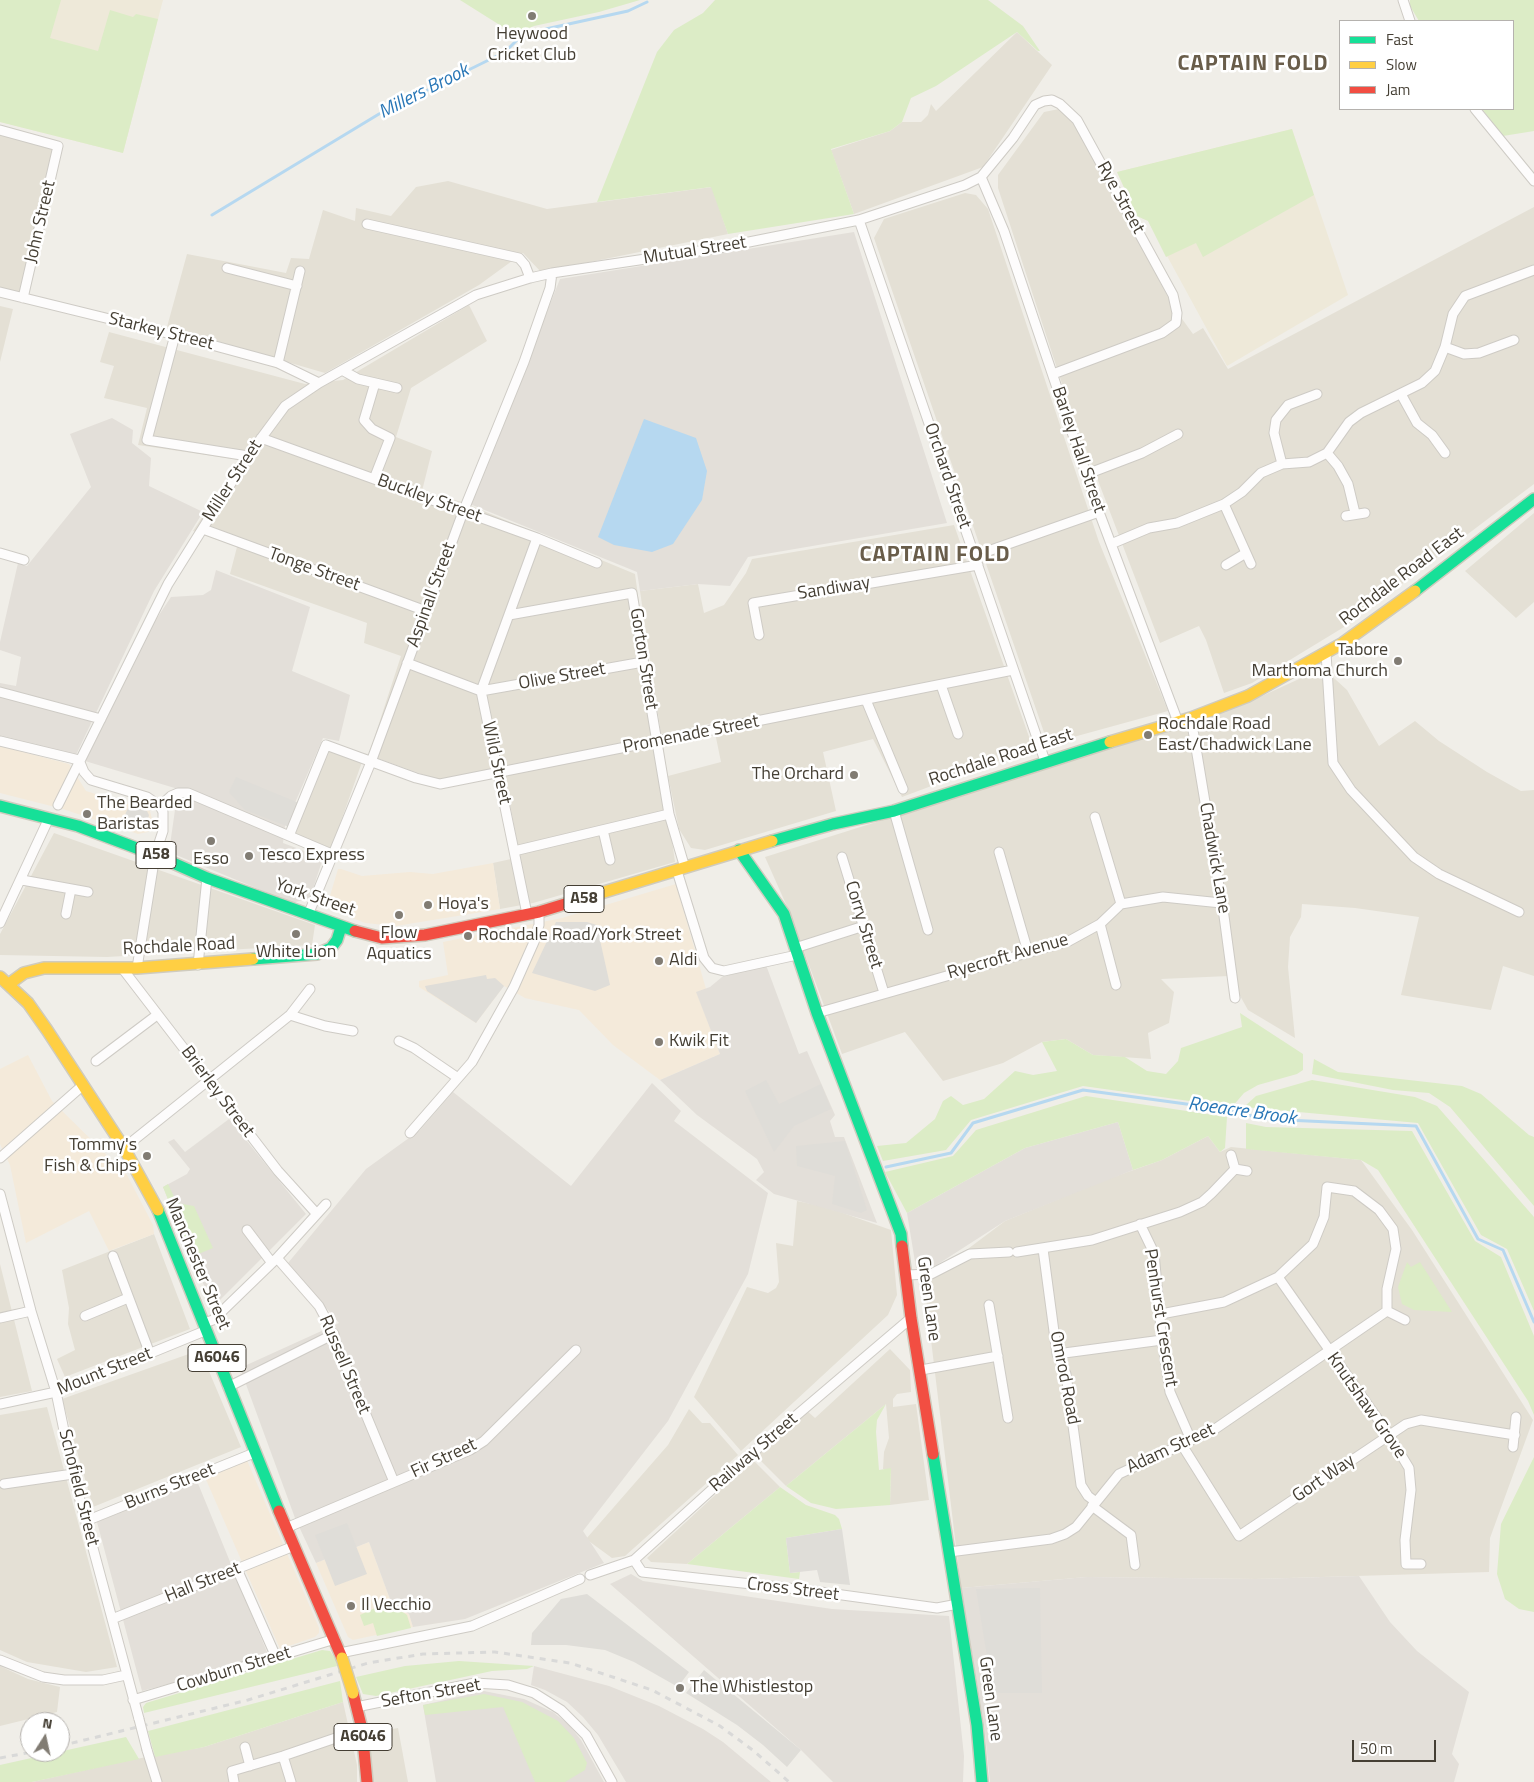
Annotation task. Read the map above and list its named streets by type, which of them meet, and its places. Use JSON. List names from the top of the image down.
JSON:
{
  "streets": {
    "main road": [
      "Rochdale Road East",
      "A58",
      "York Street",
      "Rochdale Road",
      "Manchester Street",
      "Green Lane",
      "A6046"
    ],
    "street": [
      "Rye Street",
      "John Street",
      "Mutual Street",
      "Starkey Street",
      "Barley Hall Street",
      "Orchard Street",
      "Miller Street",
      "Buckley Street",
      "Tonge Street",
      "Sandiway",
      "Aspinall Street",
      "Gorton Street",
      "Olive Street",
      "Promenade Street",
      "Wild Street",
      "Chadwick Lane",
      "Corry Street",
      "Ryecroft Avenue",
      "Brierley Street",
      "Penhurst Crescent",
      "Russell Street",
      "Mount Street",
      "Omrod Road",
      "Knutshaw Grove",
      "Adam Street",
      "Railway Street",
      "Fir Street",
      "Gort Way",
      "Burns Street",
      "Schofield Street",
      "Hall Street",
      "Cross Street",
      "Cowburn Street",
      "Sefton Street"
    ]
  },
  "crossings": [
    ["Rye Street", "Mutual Street"],
    ["Rye Street", "Barley Hall Street"],
    ["John Street", "Starkey Street"],
    ["Mutual Street", "Barley Hall Street"],
    ["Mutual Street", "Orchard Street"],
    ["Mutual Street", "Miller Street"],
    ["Mutual Street", "Aspinall Street"],
    ["Starkey Street", "Miller Street"],
    ["Barley Hall Street", "Rochdale Road East"],
    ["Orchard Street", "Rochdale Road East"],
    ["Orchard Street", "Sandiway"],
    ["Orchard Street", "Promenade Street"],
    ["Miller Street", "Buckley Street"],
    ["Miller Street", "Tonge Street"],
    ["Buckley Street", "Aspinall Street"],
    ["Tonge Street", "Aspinall Street"],
    ["Rochdale Road East", "Gorton Street"],
    ["Rochdale Road East", "Wild Street"],
    ["Rochdale Road East", "Chadwick Lane"],
    ["Rochdale Road East", "York Street"],
    ["Rochdale Road East", "Green Lane"],
    ["Aspinall Street", "Promenade Street"],
    ["Aspinall Street", "York Street"],
    ["Gorton Street", "Olive Street"],
    ["Gorton Street", "Promenade Street"],
    ["Gorton Street", "Corry Street"],
    ["Gorton Street", "Green Lane"],
    ["Olive Street", "Wild Street"],
    ["Promenade Street", "Wild Street"],
    ["York Street", "Rochdale Road"],
    ["Corry Street", "Ryecroft Avenue"],
    ["Rochdale Road", "Brierley Street"],
    ["Rochdale Road", "Manchester Street"],
    ["Ryecroft Avenue", "Green Lane"],
    ["Brierley Street", "Mount Street"],
    ["Manchester Street", "A6046"],
    ["Manchester Street", "Mount Street"],
    ["Manchester Street", "Fir Street"],
    ["Manchester Street", "Burns Street"],
    ["Manchester Street", "Hall Street"],
    ["Manchester Street", "Cowburn Street"],
    ["Manchester Street", "Sefton Street"],
    ["Green Lane", "Adam Street"],
    ["Green Lane", "Railway Street"],
    ["Green Lane", "Cross Street"],
    ["Penhurst Crescent", "Adam Street"],
    ["A6046", "Sefton Street"],
    ["Russell Street", "Mount Street"],
    ["Russell Street", "Fir Street"],
    ["Mount Street", "Schofield Street"],
    ["Omrod Road", "Adam Street"],
    ["Knutshaw Grove", "Adam Street"],
    ["Knutshaw Grove", "Gort Way"],
    ["Adam Street", "Gort Way"],
    ["Railway Street", "Cross Street"],
    ["Burns Street", "Schofield Street"],
    ["Schofield Street", "Hall Street"],
    ["Schofield Street", "Cowburn Street"]
  ],
  "districts": ["CAPTAIN FOLD", "CAPTAIN FOLD"],
  "water": ["Millers Brook", "Roeacre Brook"],
  "places": [
    "Heywood Cricket Club",
    "Tabore Marthoma Church",
    "Rochdale Road East/Chadwick Lane",
    "The Orchard",
    "The Bearded Baristas",
    "Esso",
    "Tesco Express",
    "Hoya's",
    "Flow Aquatics",
    "White Lion",
    "Rochdale Road/York Street",
    "Aldi",
    "Kwik Fit",
    "Tommy's Fish & Chips",
    "Il Vecchio",
    "The Whistlestop"
  ],
  "legend": ["Fast", "Slow", "Jam"],
  "scale_bar": "50 m",
  "north": "top"
}
